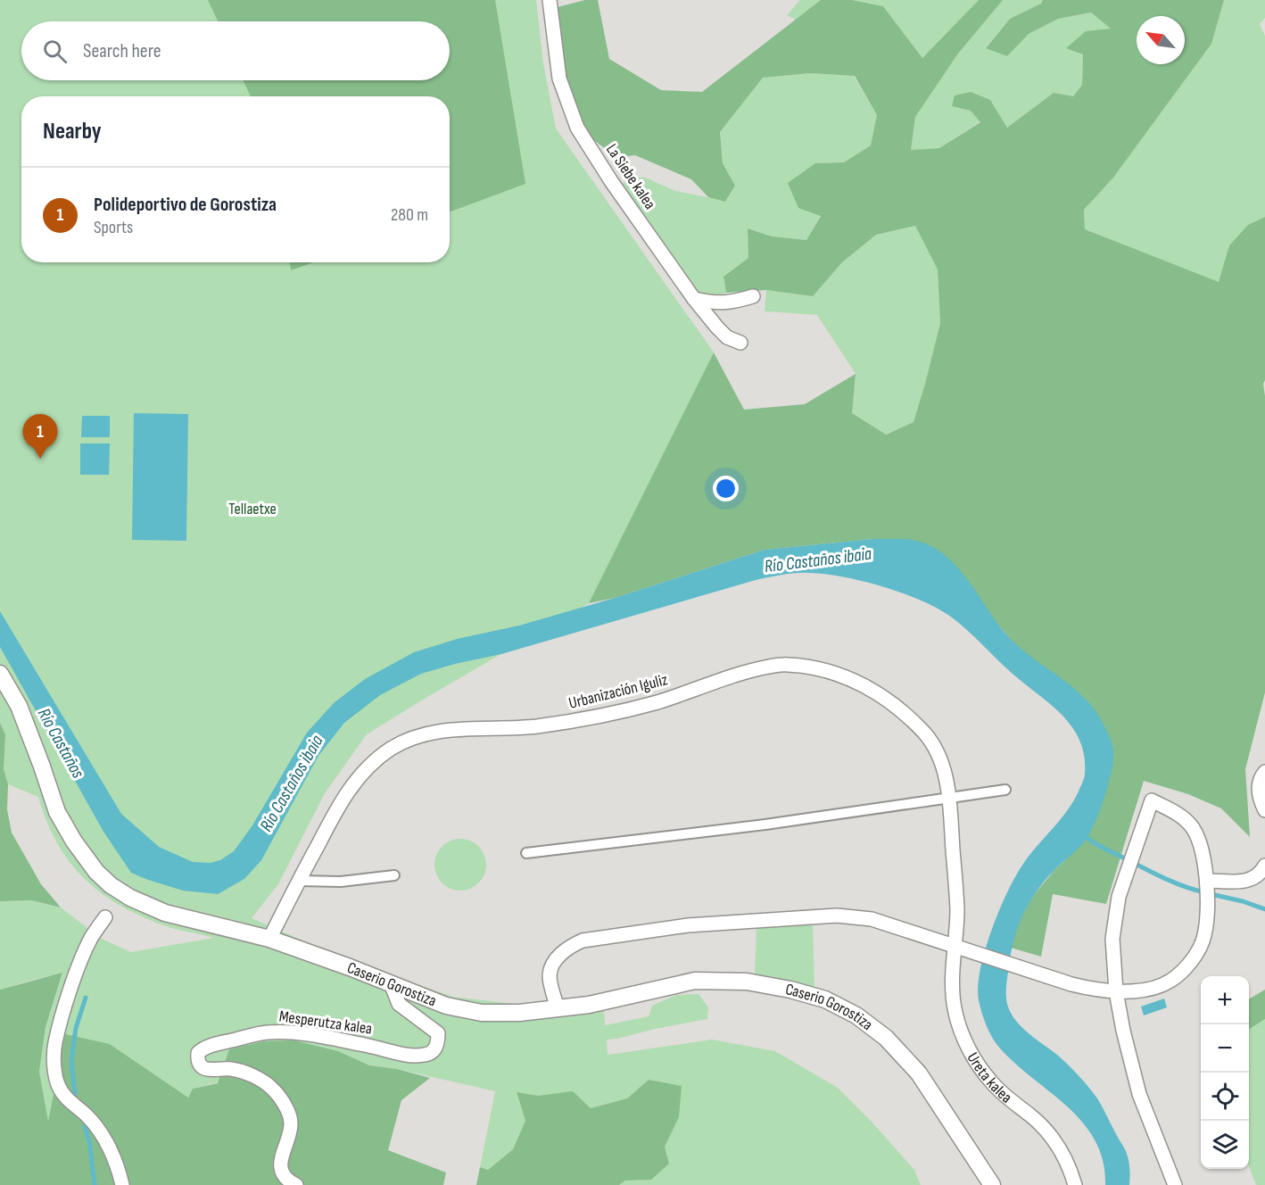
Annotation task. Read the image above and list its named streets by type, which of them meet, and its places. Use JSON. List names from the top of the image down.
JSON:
{
  "streets": {
    "street": [
      "La Siebe kalea",
      "Urbanización Iguliz",
      "Caserio Gorostiza",
      "Mesperutza kalea",
      "Ureta kalea"
    ]
  },
  "crossings": [
    ["Urbanización Iguliz", "Caserio Gorostiza"],
    ["Urbanización Iguliz", "Ureta kalea"],
    ["Caserio Gorostiza", "Mesperutza kalea"]
  ],
  "water": ["Río Castaños ibaia", "Río Castaños"],
  "parks": ["Tellaetxe"],
  "north": "top left",
  "page": {
    "search": "Search here",
    "heading": "Nearby",
    "list": [
      {
        "mark": "1",
        "name": "Polideportivo de Gorostiza",
        "note": "Sports",
        "value": "280 m"
      }
    ],
    "pins": "1",
    "map_buttons": ["+", "−"]
  }
}
